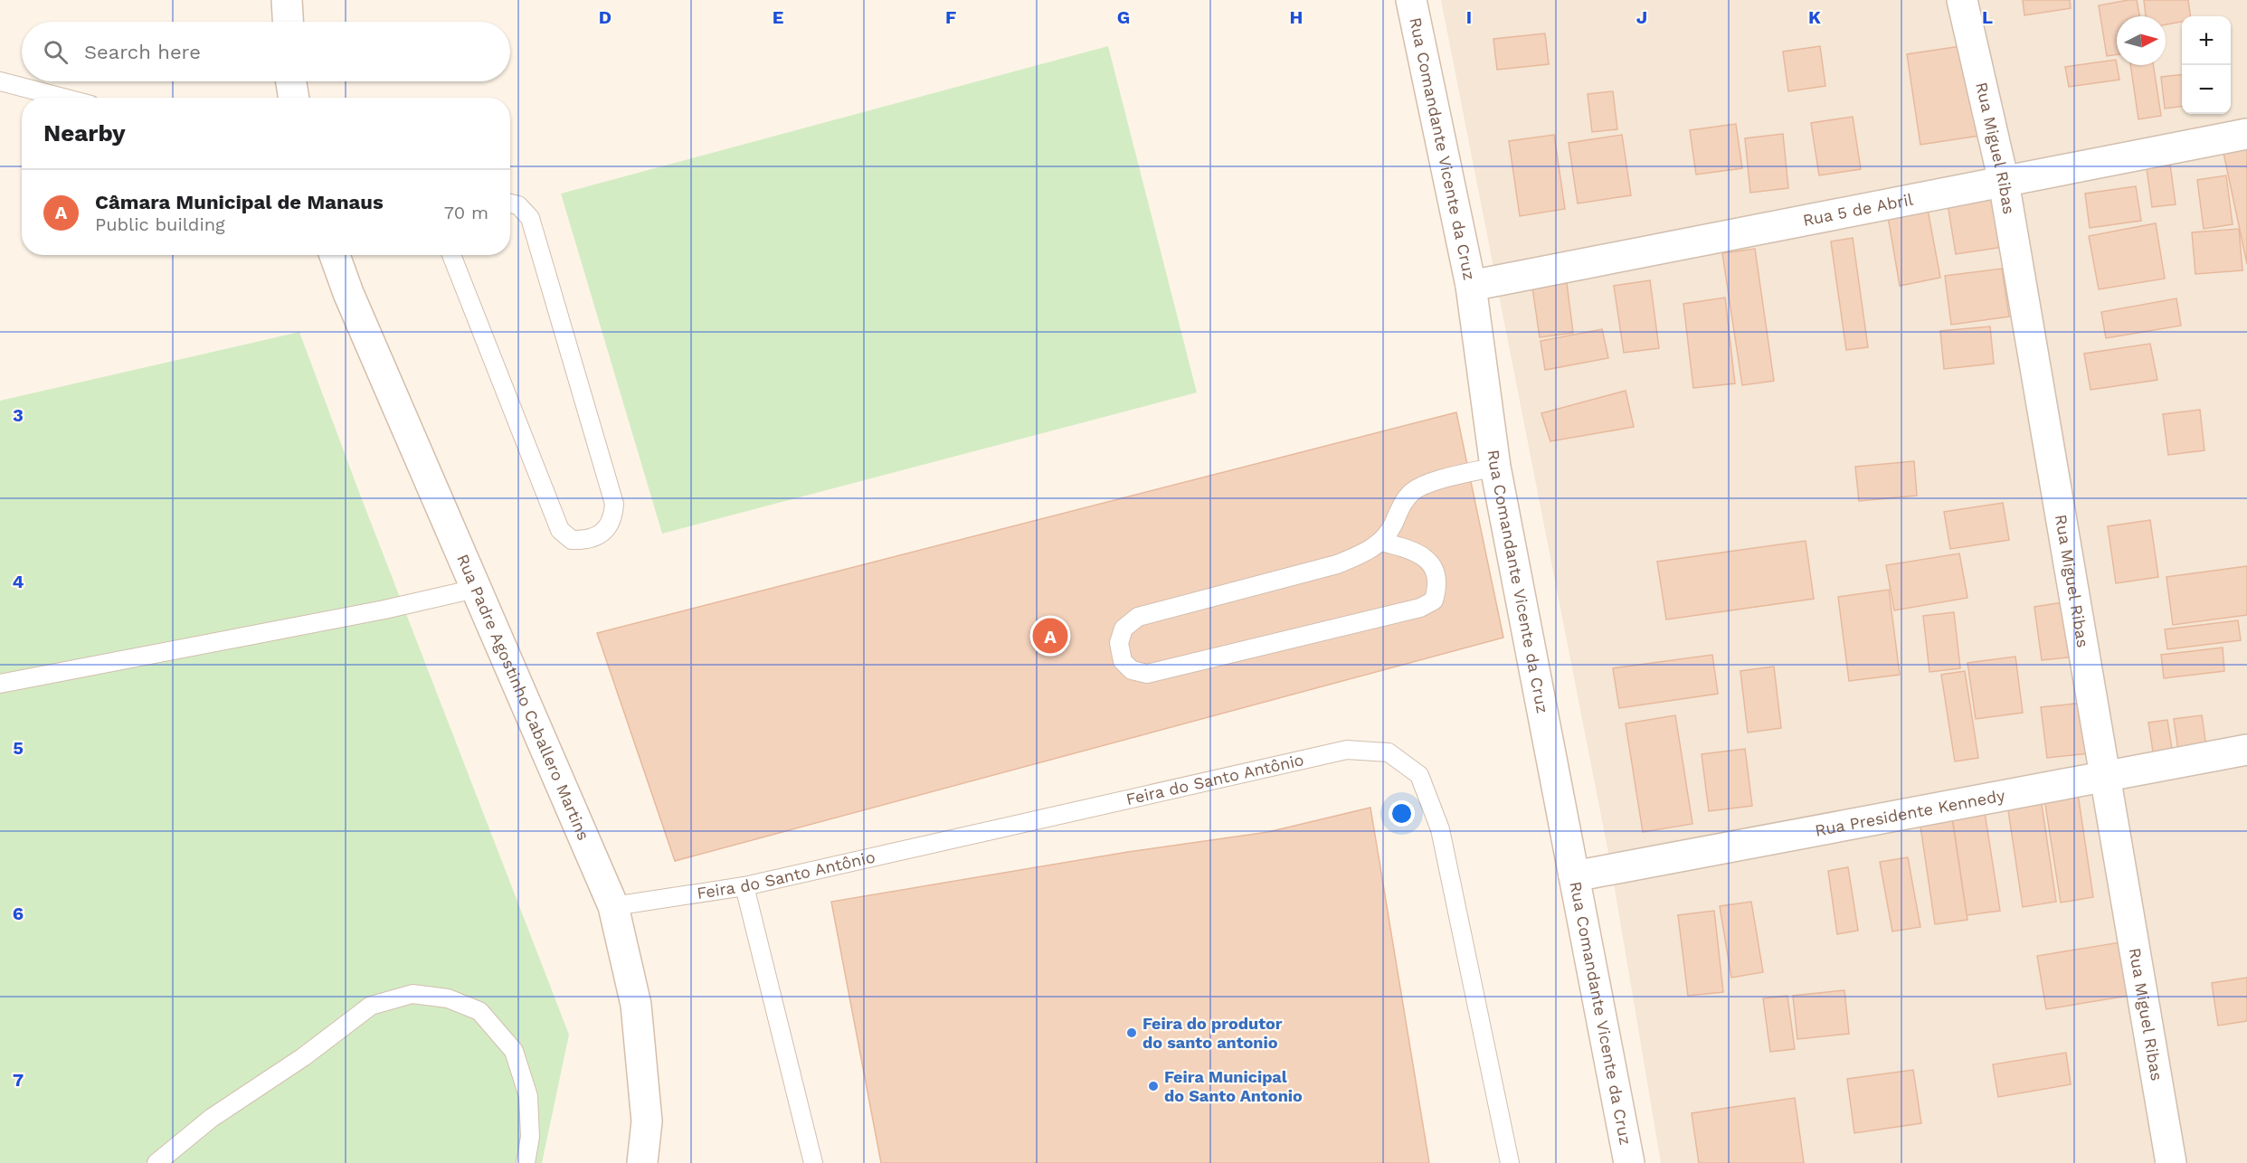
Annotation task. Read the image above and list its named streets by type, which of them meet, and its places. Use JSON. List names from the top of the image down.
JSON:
{
  "streets": {
    "street": [
      "Rua Miguel Ribas",
      "Rua Comandante Vicente da Cruz",
      "Rua 5 de Abril",
      "Rua Padre Agostinho Caballero Martins",
      "Rua Presidente Kennedy"
    ],
    "lane": ["Feira do Santo Antônio"]
  },
  "crossings": [
    ["Rua Miguel Ribas", "Rua 5 de Abril"],
    ["Rua Miguel Ribas", "Rua Presidente Kennedy"],
    ["Rua Comandante Vicente da Cruz", "Rua 5 de Abril"],
    ["Rua Comandante Vicente da Cruz", "Rua Presidente Kennedy"],
    ["Rua Padre Agostinho Caballero Martins", "Feira do Santo Antônio"]
  ],
  "places": ["Feira do produtor do santo antonio", "Feira Municipal do Santo Antonio"],
  "north": "right",
  "page": {
    "map_buttons": ["+", "−"],
    "search": "Search here",
    "heading": "Nearby",
    "list": [
      {
        "mark": "A",
        "name": "Câmara Municipal de Manaus",
        "note": "Public building",
        "value": "70 m"
      }
    ],
    "pins": "A"
  },
  "grid": {
    "columns": [
      "D",
      "E",
      "F",
      "G",
      "H",
      "I",
      "J",
      "K",
      "L"
    ],
    "rows": [
      "3",
      "4",
      "5",
      "6",
      "7"
    ]
  }
}
